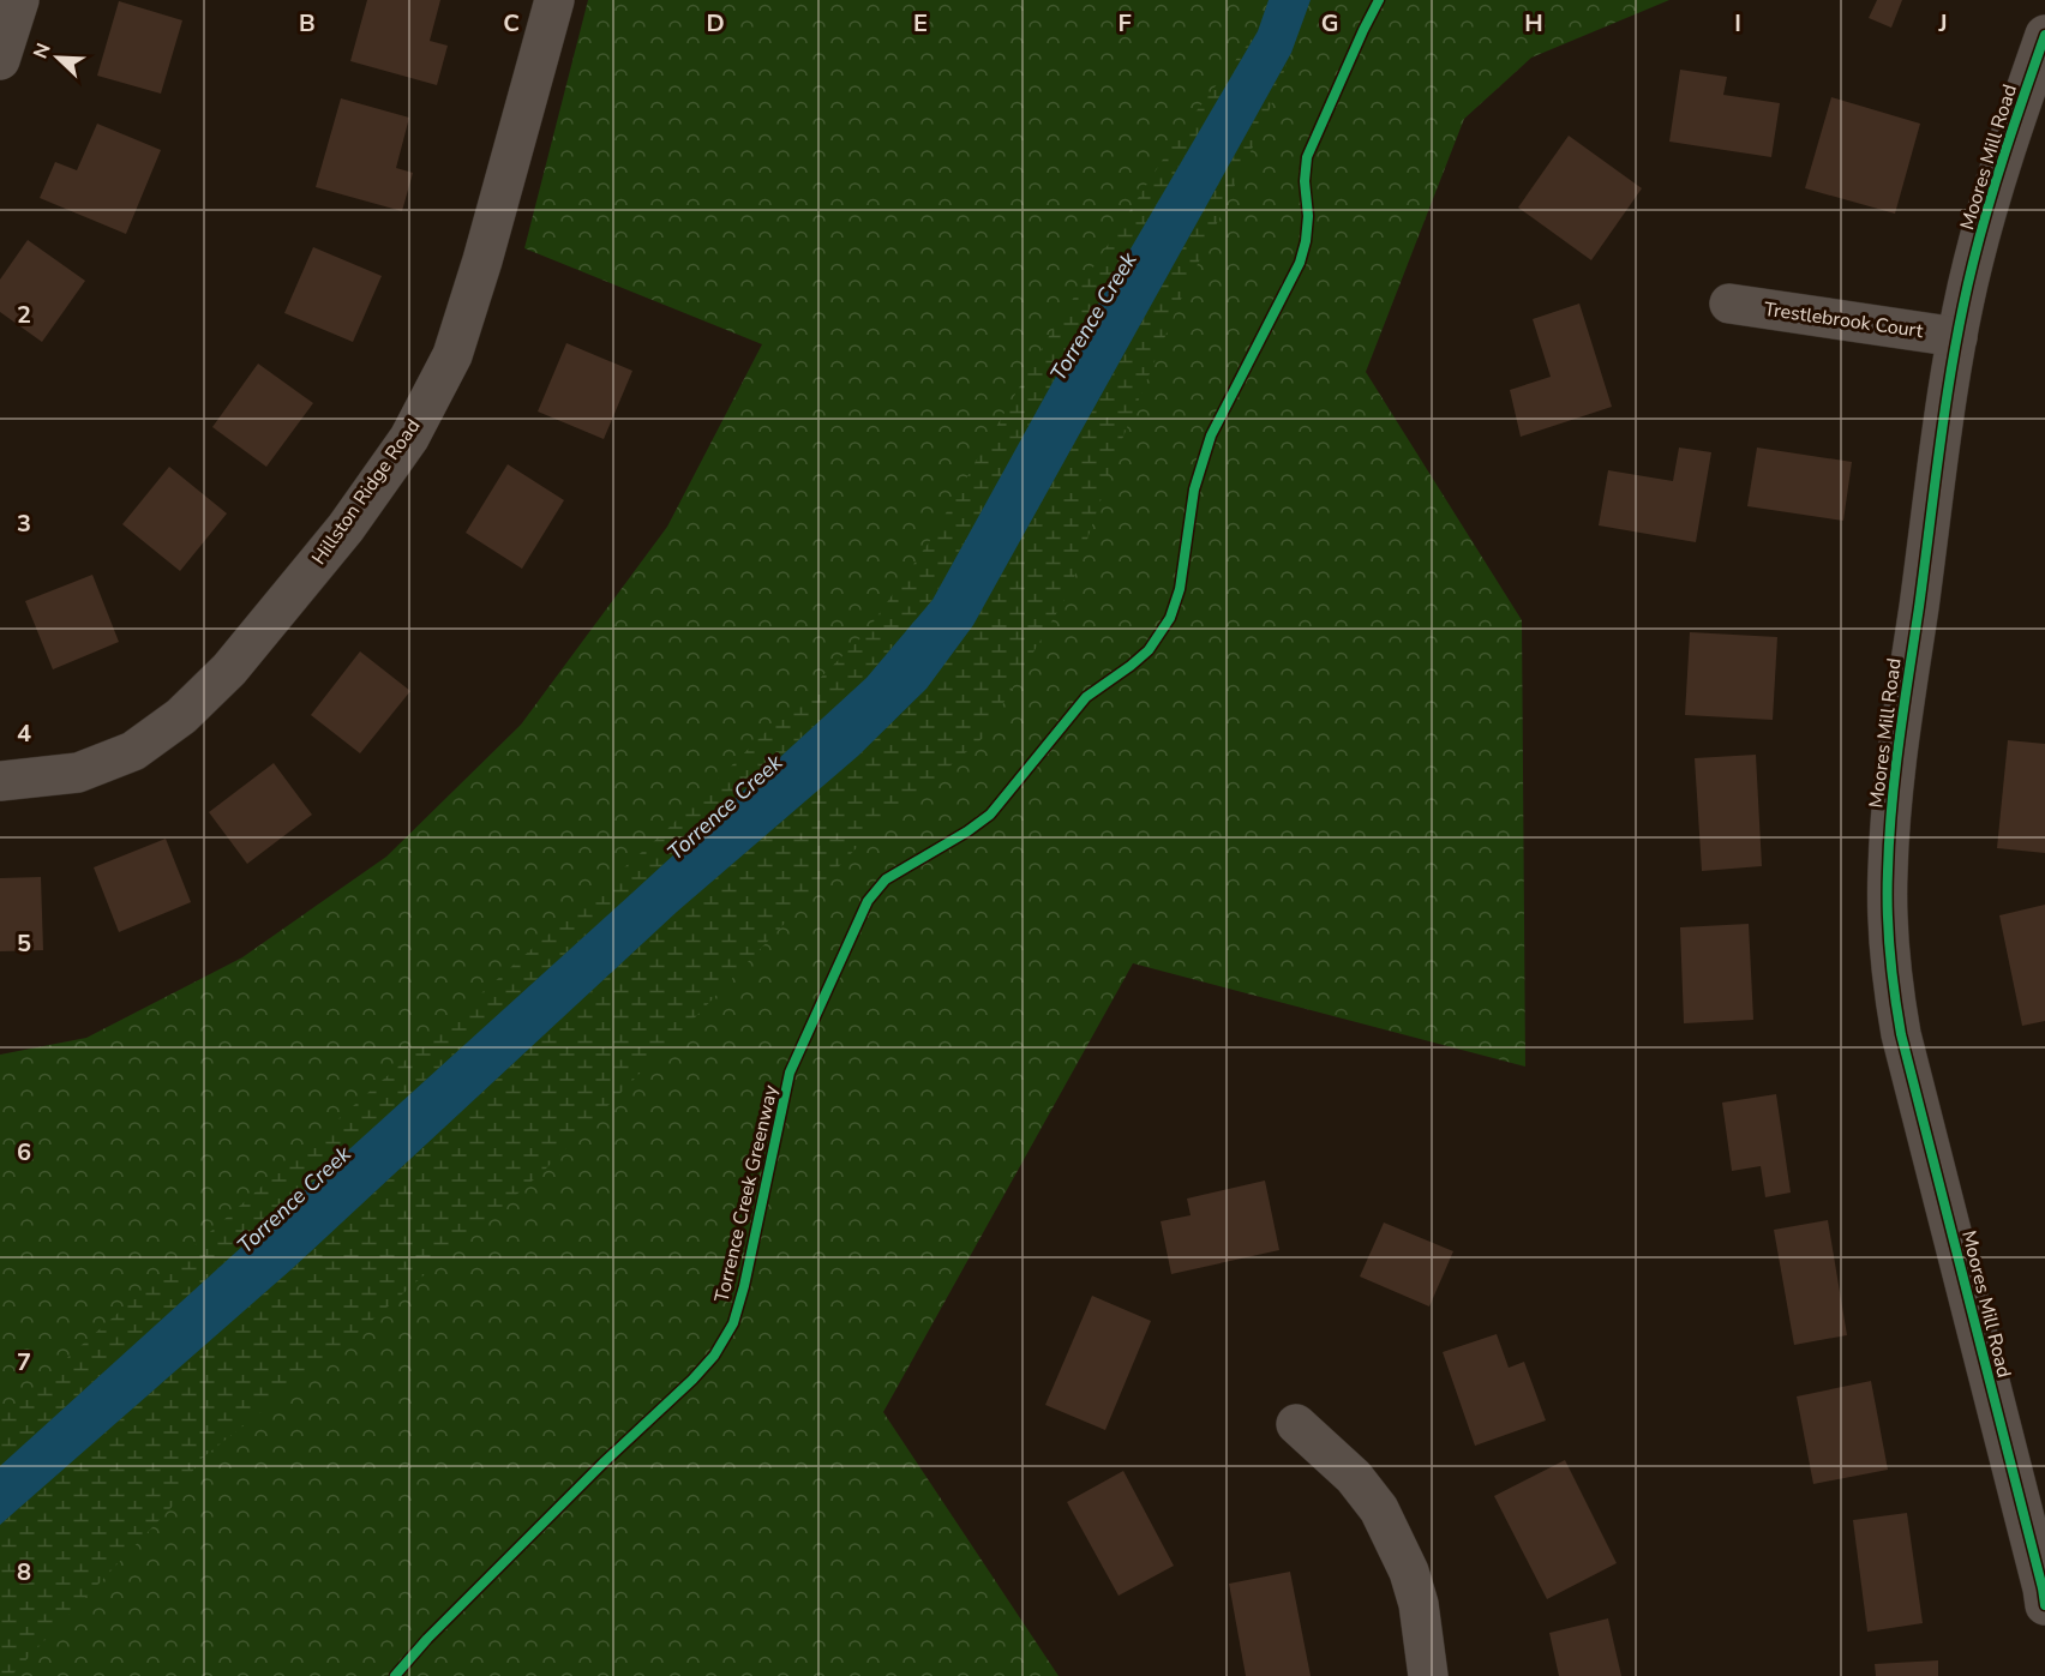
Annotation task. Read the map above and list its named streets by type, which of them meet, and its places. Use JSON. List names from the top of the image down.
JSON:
{
  "streets": {
    "street": ["Moores Mill Road", "Trestlebrook Court", "Hillston Ridge Road"],
    "cycle path": ["Torrence Creek Greenway"]
  },
  "crossings": [
    ["Moores Mill Road", "Trestlebrook Court"]
  ],
  "water": ["Torrence Creek"],
  "north": "top left",
  "grid": {
    "columns": [
      "B",
      "C",
      "D",
      "E",
      "F",
      "G",
      "H",
      "I",
      "J"
    ],
    "rows": [
      "2",
      "3",
      "4",
      "5",
      "6",
      "7",
      "8"
    ]
  }
}
